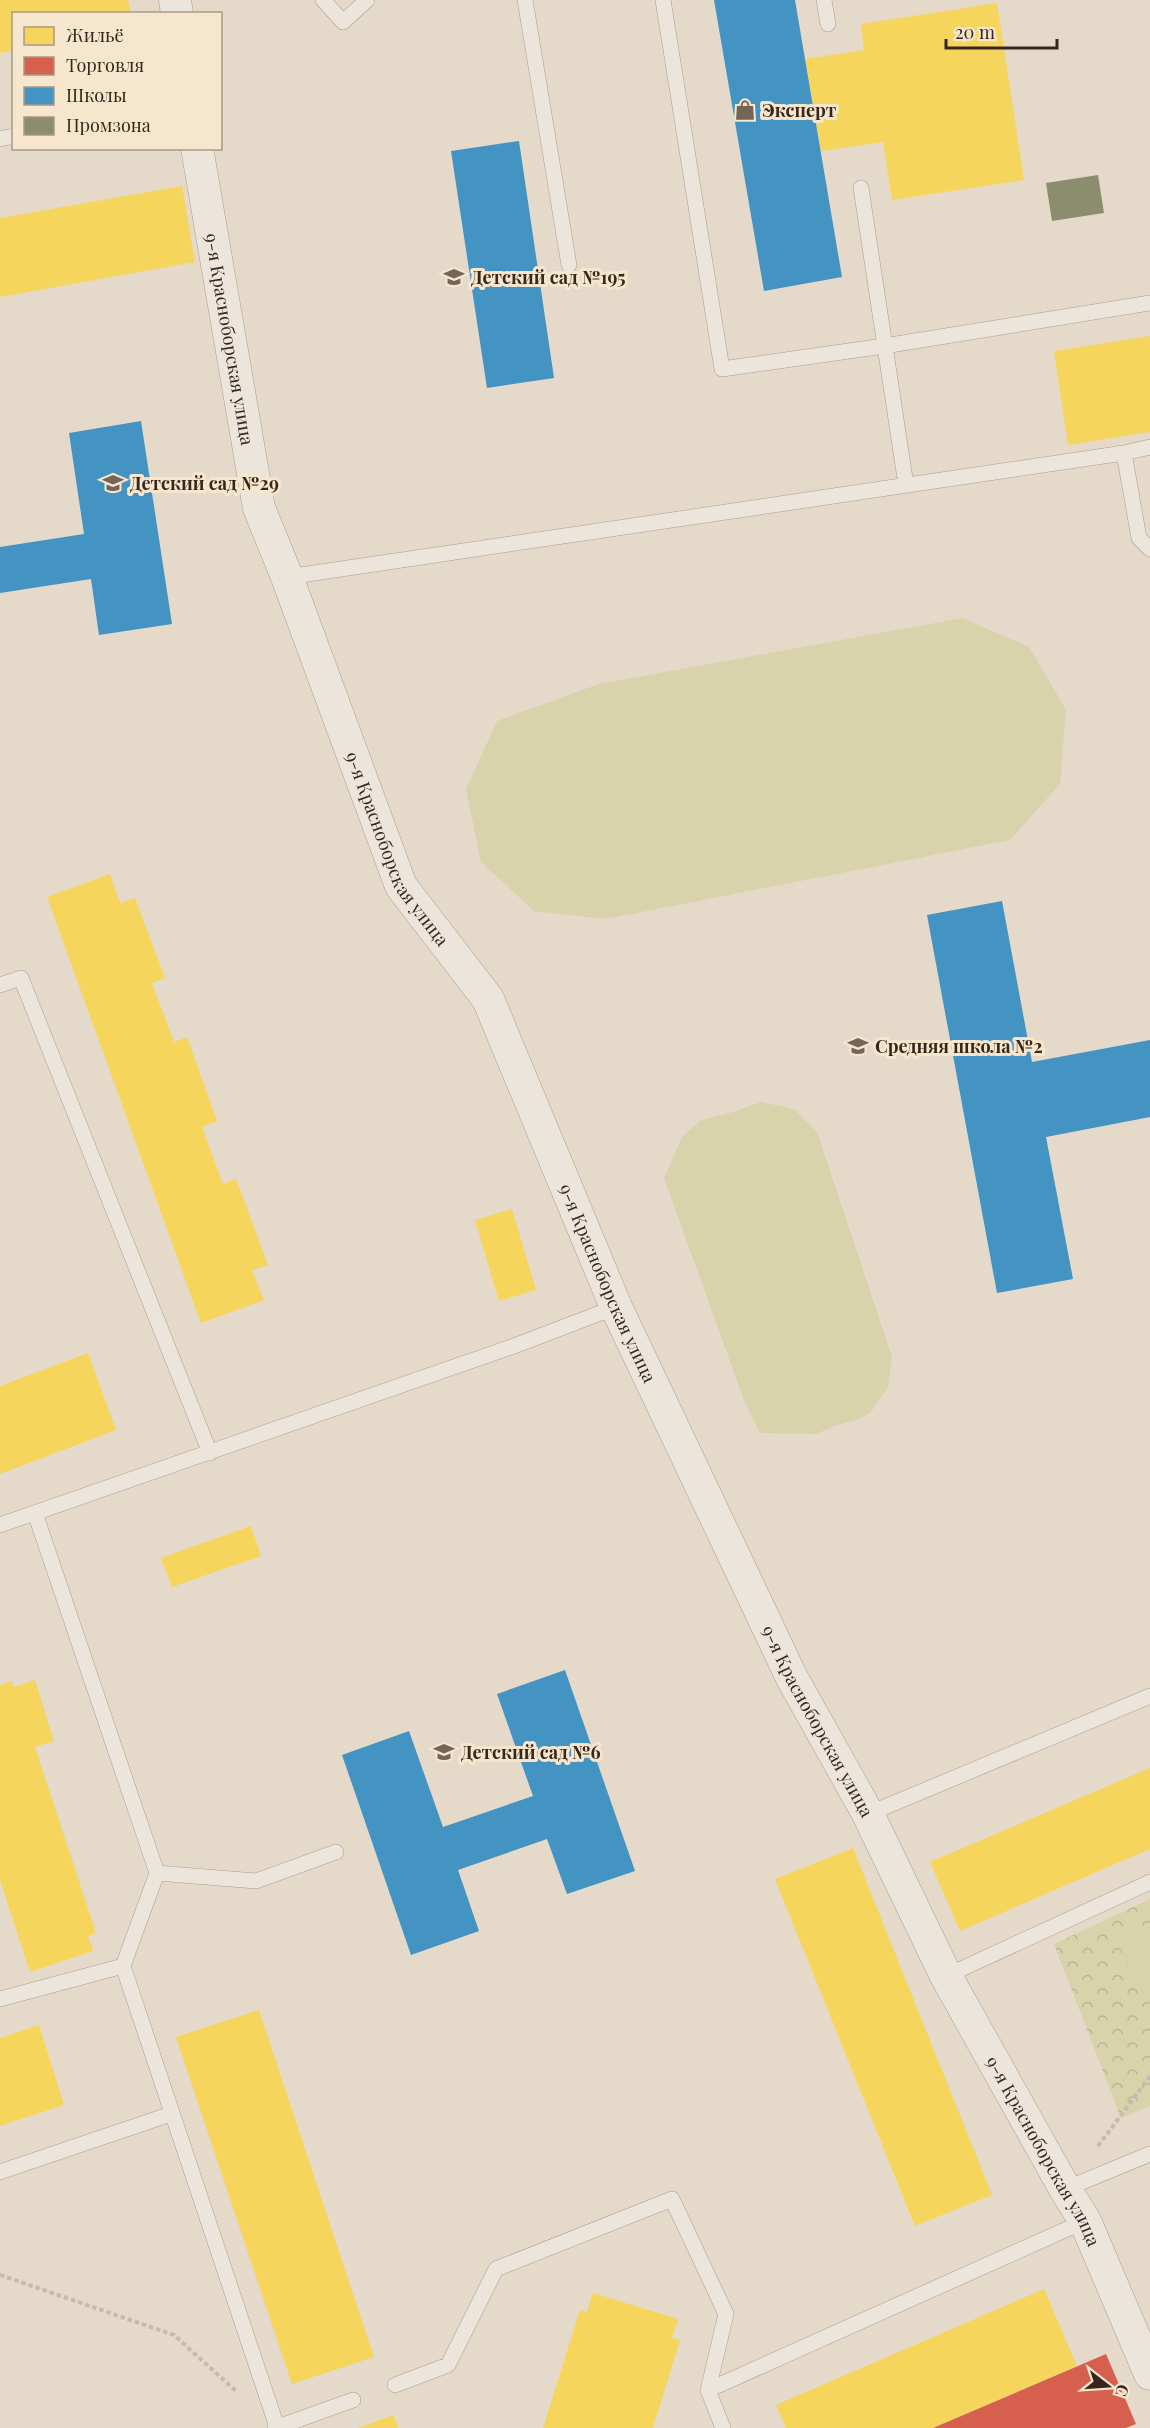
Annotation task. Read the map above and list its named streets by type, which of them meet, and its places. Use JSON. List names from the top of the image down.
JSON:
{
  "streets": {
    "street": ["9-я Красноборская улица"]
  },
  "places": {
    "shop": ["Эксперт"],
    "school or university": [
      "Детский сад №195",
      "Детский сад №29",
      "Средняя школа №2",
      "Детский сад №6"
    ]
  },
  "legend": [
    "Жильё",
    "Торговля",
    "Школы",
    "Промзона"
  ],
  "scale_bar": "20 m",
  "north": "right"
}
